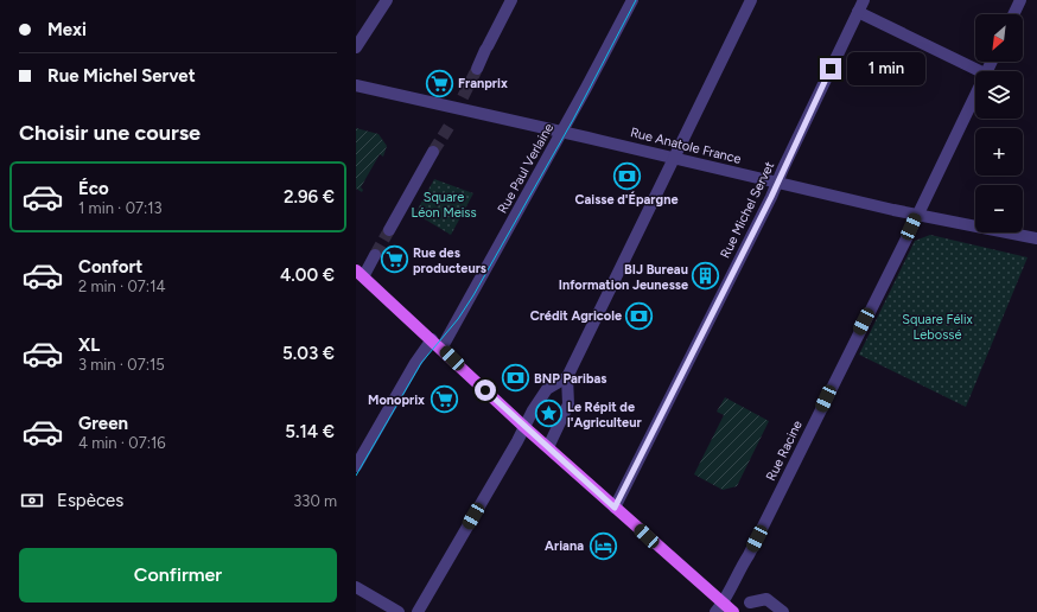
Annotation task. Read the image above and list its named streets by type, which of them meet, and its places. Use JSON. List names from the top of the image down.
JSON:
{
  "streets": {
    "street": [
      "Rue Anatole France",
      "Rue Paul Verlaine",
      "Rue Michel Servet",
      "Rue Racine"
    ]
  },
  "crossings": [
    ["Rue Anatole France", "Rue Paul Verlaine"],
    ["Rue Anatole France", "Rue Michel Servet"],
    ["Rue Anatole France", "Rue Racine"]
  ],
  "parks": ["Square Léon Meiss", "Square Félix Lebossé"],
  "places": {
    "supermarket": ["Franprix", "Rue des producteurs", "Monoprix"],
    "bank": ["Caisse d'Épargne", "Crédit Agricole", "BNP Paribas"],
    "building": ["BIJ Bureau Information Jeunesse"],
    "place": ["Le Répit de l'Agriculteur"],
    "hotel": ["Ariana"]
  },
  "north": "bottom left",
  "page": {
    "banner": ["Mexi", "Rue Michel Servet"],
    "map_buttons": ["+", "−"],
    "bubble": "1 min",
    "heading": "Choisir une course",
    "list": [
      {
        "name": "Éco",
        "note": "1 min · 07:13",
        "value": "2.96 €"
      },
      {
        "name": "Confort",
        "note": "2 min · 07:14",
        "value": "4.00 €"
      },
      {
        "name": "XL",
        "note": "3 min · 07:15",
        "value": "5.03 €"
      },
      {
        "name": "Green",
        "note": "4 min · 07:16",
        "value": "5.14 €"
      }
    ],
    "pay": ["Espèces", "330 m"],
    "buttons": "Confirmer"
  }
}
